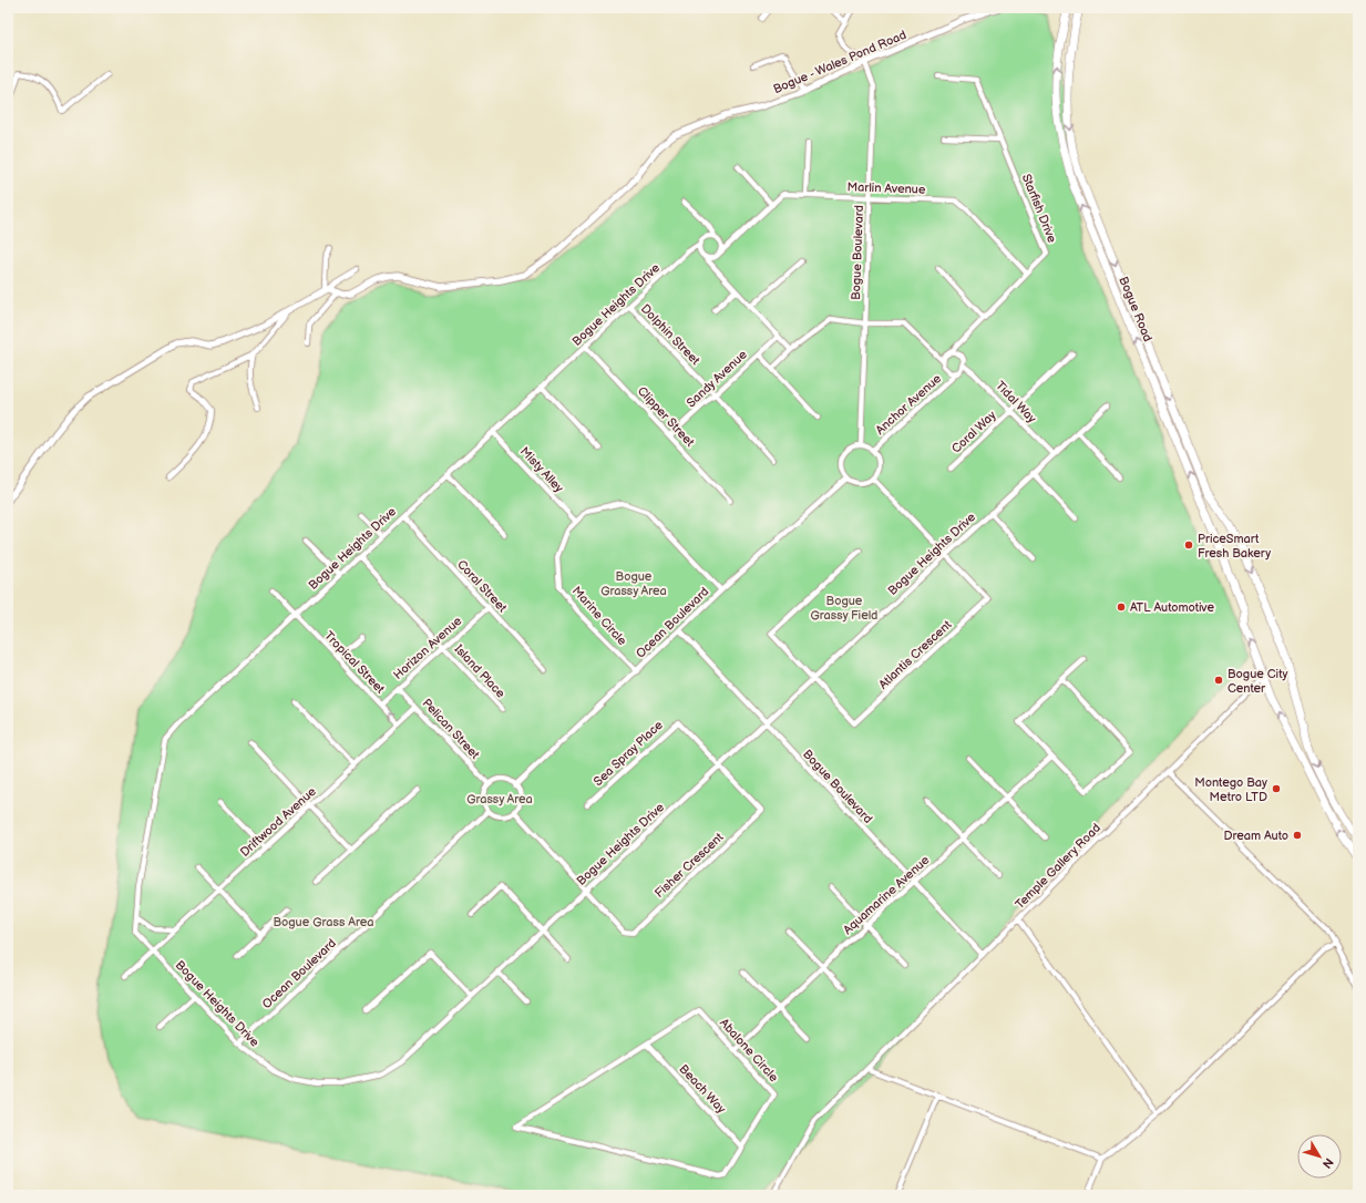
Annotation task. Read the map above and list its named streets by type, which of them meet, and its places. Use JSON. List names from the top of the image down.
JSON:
{
  "streets": {
    "main road": ["Bogue Road"],
    "street": [
      "Bogue - Wales Pond Road",
      "Marlin Avenue",
      "Starfish Drive",
      "Bogue Boulevard",
      "Bogue Heights Drive",
      "Dolphin Street",
      "Sandy Avenue",
      "Tidal Way",
      "Anchor Avenue",
      "Clipper Street",
      "Coral Way",
      "Misty Alley",
      "Coral Street",
      "Marine Circle",
      "Ocean Boulevard",
      "Horizon Avenue",
      "Atlantis Crescent",
      "Tropical Street",
      "Island Place",
      "Pelican Street",
      "Sea Spray Place",
      "Driftwood Avenue",
      "Fisher Crescent",
      "Temple Gallery Road",
      "Aquamarine Avenue",
      "Abalone Circle",
      "Beach Way"
    ]
  },
  "crossings": [
    ["Bogue - Wales Pond Road", "Bogue Boulevard"],
    ["Marlin Avenue", "Starfish Drive"],
    ["Marlin Avenue", "Bogue Boulevard"],
    ["Marlin Avenue", "Bogue Heights Drive"],
    ["Starfish Drive", "Tidal Way"],
    ["Starfish Drive", "Anchor Avenue"],
    ["Bogue Boulevard", "Bogue Heights Drive"],
    ["Bogue Boulevard", "Anchor Avenue"],
    ["Bogue Boulevard", "Ocean Boulevard"],
    ["Bogue Boulevard", "Temple Gallery Road"],
    ["Bogue Boulevard", "Aquamarine Avenue"],
    ["Bogue Heights Drive", "Dolphin Street"],
    ["Bogue Heights Drive", "Tidal Way"],
    ["Bogue Heights Drive", "Clipper Street"],
    ["Bogue Heights Drive", "Misty Alley"],
    ["Bogue Heights Drive", "Coral Street"],
    ["Bogue Heights Drive", "Ocean Boulevard"],
    ["Bogue Heights Drive", "Atlantis Crescent"],
    ["Bogue Heights Drive", "Tropical Street"],
    ["Bogue Heights Drive", "Island Place"],
    ["Bogue Heights Drive", "Sea Spray Place"],
    ["Bogue Heights Drive", "Driftwood Avenue"],
    ["Bogue Heights Drive", "Fisher Crescent"],
    ["Bogue Road", "Temple Gallery Road"],
    ["Dolphin Street", "Sandy Avenue"],
    ["Sandy Avenue", "Clipper Street"],
    ["Tidal Way", "Anchor Avenue"],
    ["Tidal Way", "Coral Way"],
    ["Anchor Avenue", "Ocean Boulevard"],
    ["Misty Alley", "Marine Circle"],
    ["Coral Street", "Horizon Avenue"],
    ["Marine Circle", "Ocean Boulevard"],
    ["Ocean Boulevard", "Pelican Street"],
    ["Horizon Avenue", "Tropical Street"],
    ["Horizon Avenue", "Island Place"],
    ["Horizon Avenue", "Pelican Street"],
    ["Tropical Street", "Driftwood Avenue"],
    ["Pelican Street", "Driftwood Avenue"],
    ["Sea Spray Place", "Fisher Crescent"],
    ["Aquamarine Avenue", "Abalone Circle"],
    ["Abalone Circle", "Beach Way"]
  ],
  "parks": [
    "Bogue Grassy Area",
    "Bogue Grassy Field",
    "Grassy Area",
    "Bogue Grass Area"
  ],
  "places": [
    "PriceSmart Fresh Bakery",
    "ATL Automotive",
    "Bogue City Center",
    "Montego Bay Metro LTD",
    "Dream Auto"
  ],
  "north": "bottom right"
}
